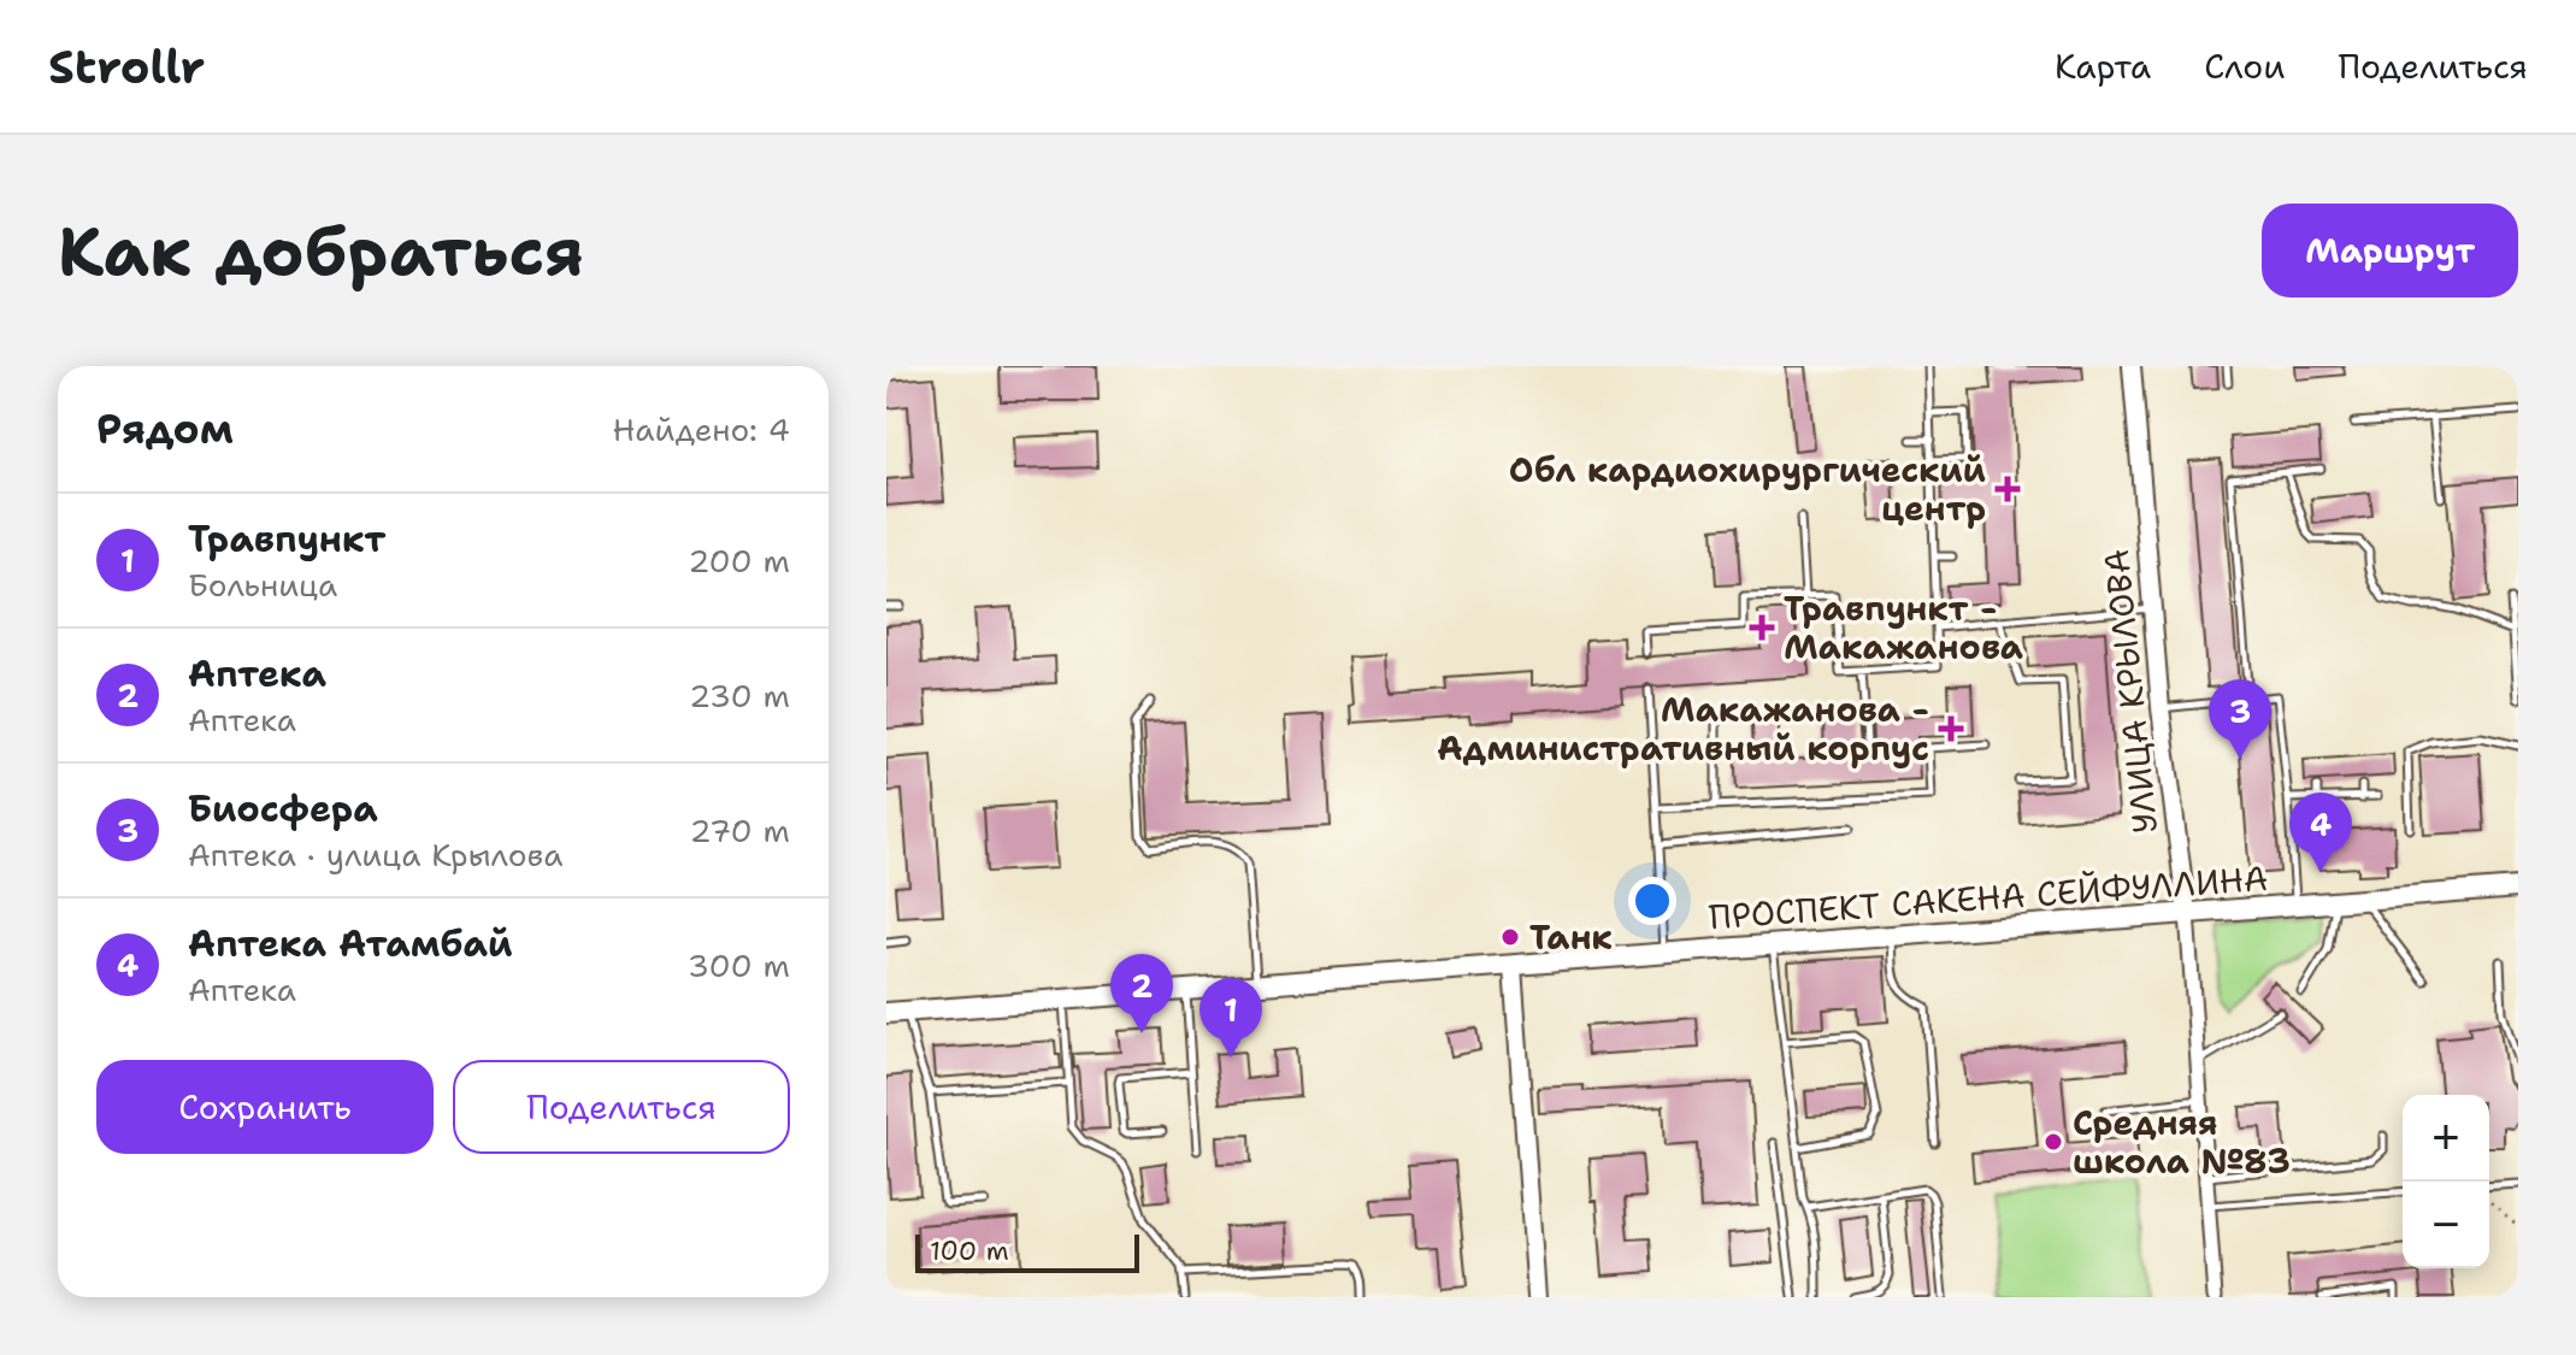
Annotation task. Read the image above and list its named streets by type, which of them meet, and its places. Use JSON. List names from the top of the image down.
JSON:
{
  "streets": {
    "main road": ["ПРОСПЕКТ САКЕНА СЕЙФУЛЛИНА"],
    "street": ["УЛИЦА КРЫЛОВА"]
  },
  "crossings": [
    ["УЛИЦА КРЫЛОВА", "ПРОСПЕКТ САКЕНА СЕЙФУЛЛИНА"]
  ],
  "places": {
    "health": ["Обл кардиохирургический центр", "Травпункт - Макажанова", "Макажанова - Административный корпус"],
    "other": ["Танк", "Средняя школа №83"]
  },
  "scale_bar": "100 m",
  "page": {
    "header": "Strollr",
    "nav": ["Карта", "Слои", "Поделиться"],
    "buttons": [
      "Маршрут",
      ["Сохранить", "Поделиться"]
    ],
    "title": "Как добраться",
    "heading": ["Рядом", "Найдено: 4"],
    "list": [
      {
        "mark": "1",
        "name": "Травпункт",
        "note": "Больница",
        "value": "200 m"
      },
      {
        "mark": "2",
        "name": "Аптека",
        "note": "Аптека",
        "value": "230 m"
      },
      {
        "mark": "3",
        "name": "Биосфера",
        "note": "Аптека · улица Крылова",
        "value": "270 m"
      },
      {
        "mark": "4",
        "name": "Аптека Атамбай",
        "note": "Аптека",
        "value": "300 m"
      }
    ],
    "pins": [
      "3",
      "4",
      "2",
      "1"
    ],
    "map_buttons": ["+", "−"],
    "scale": "100 m"
  }
}
